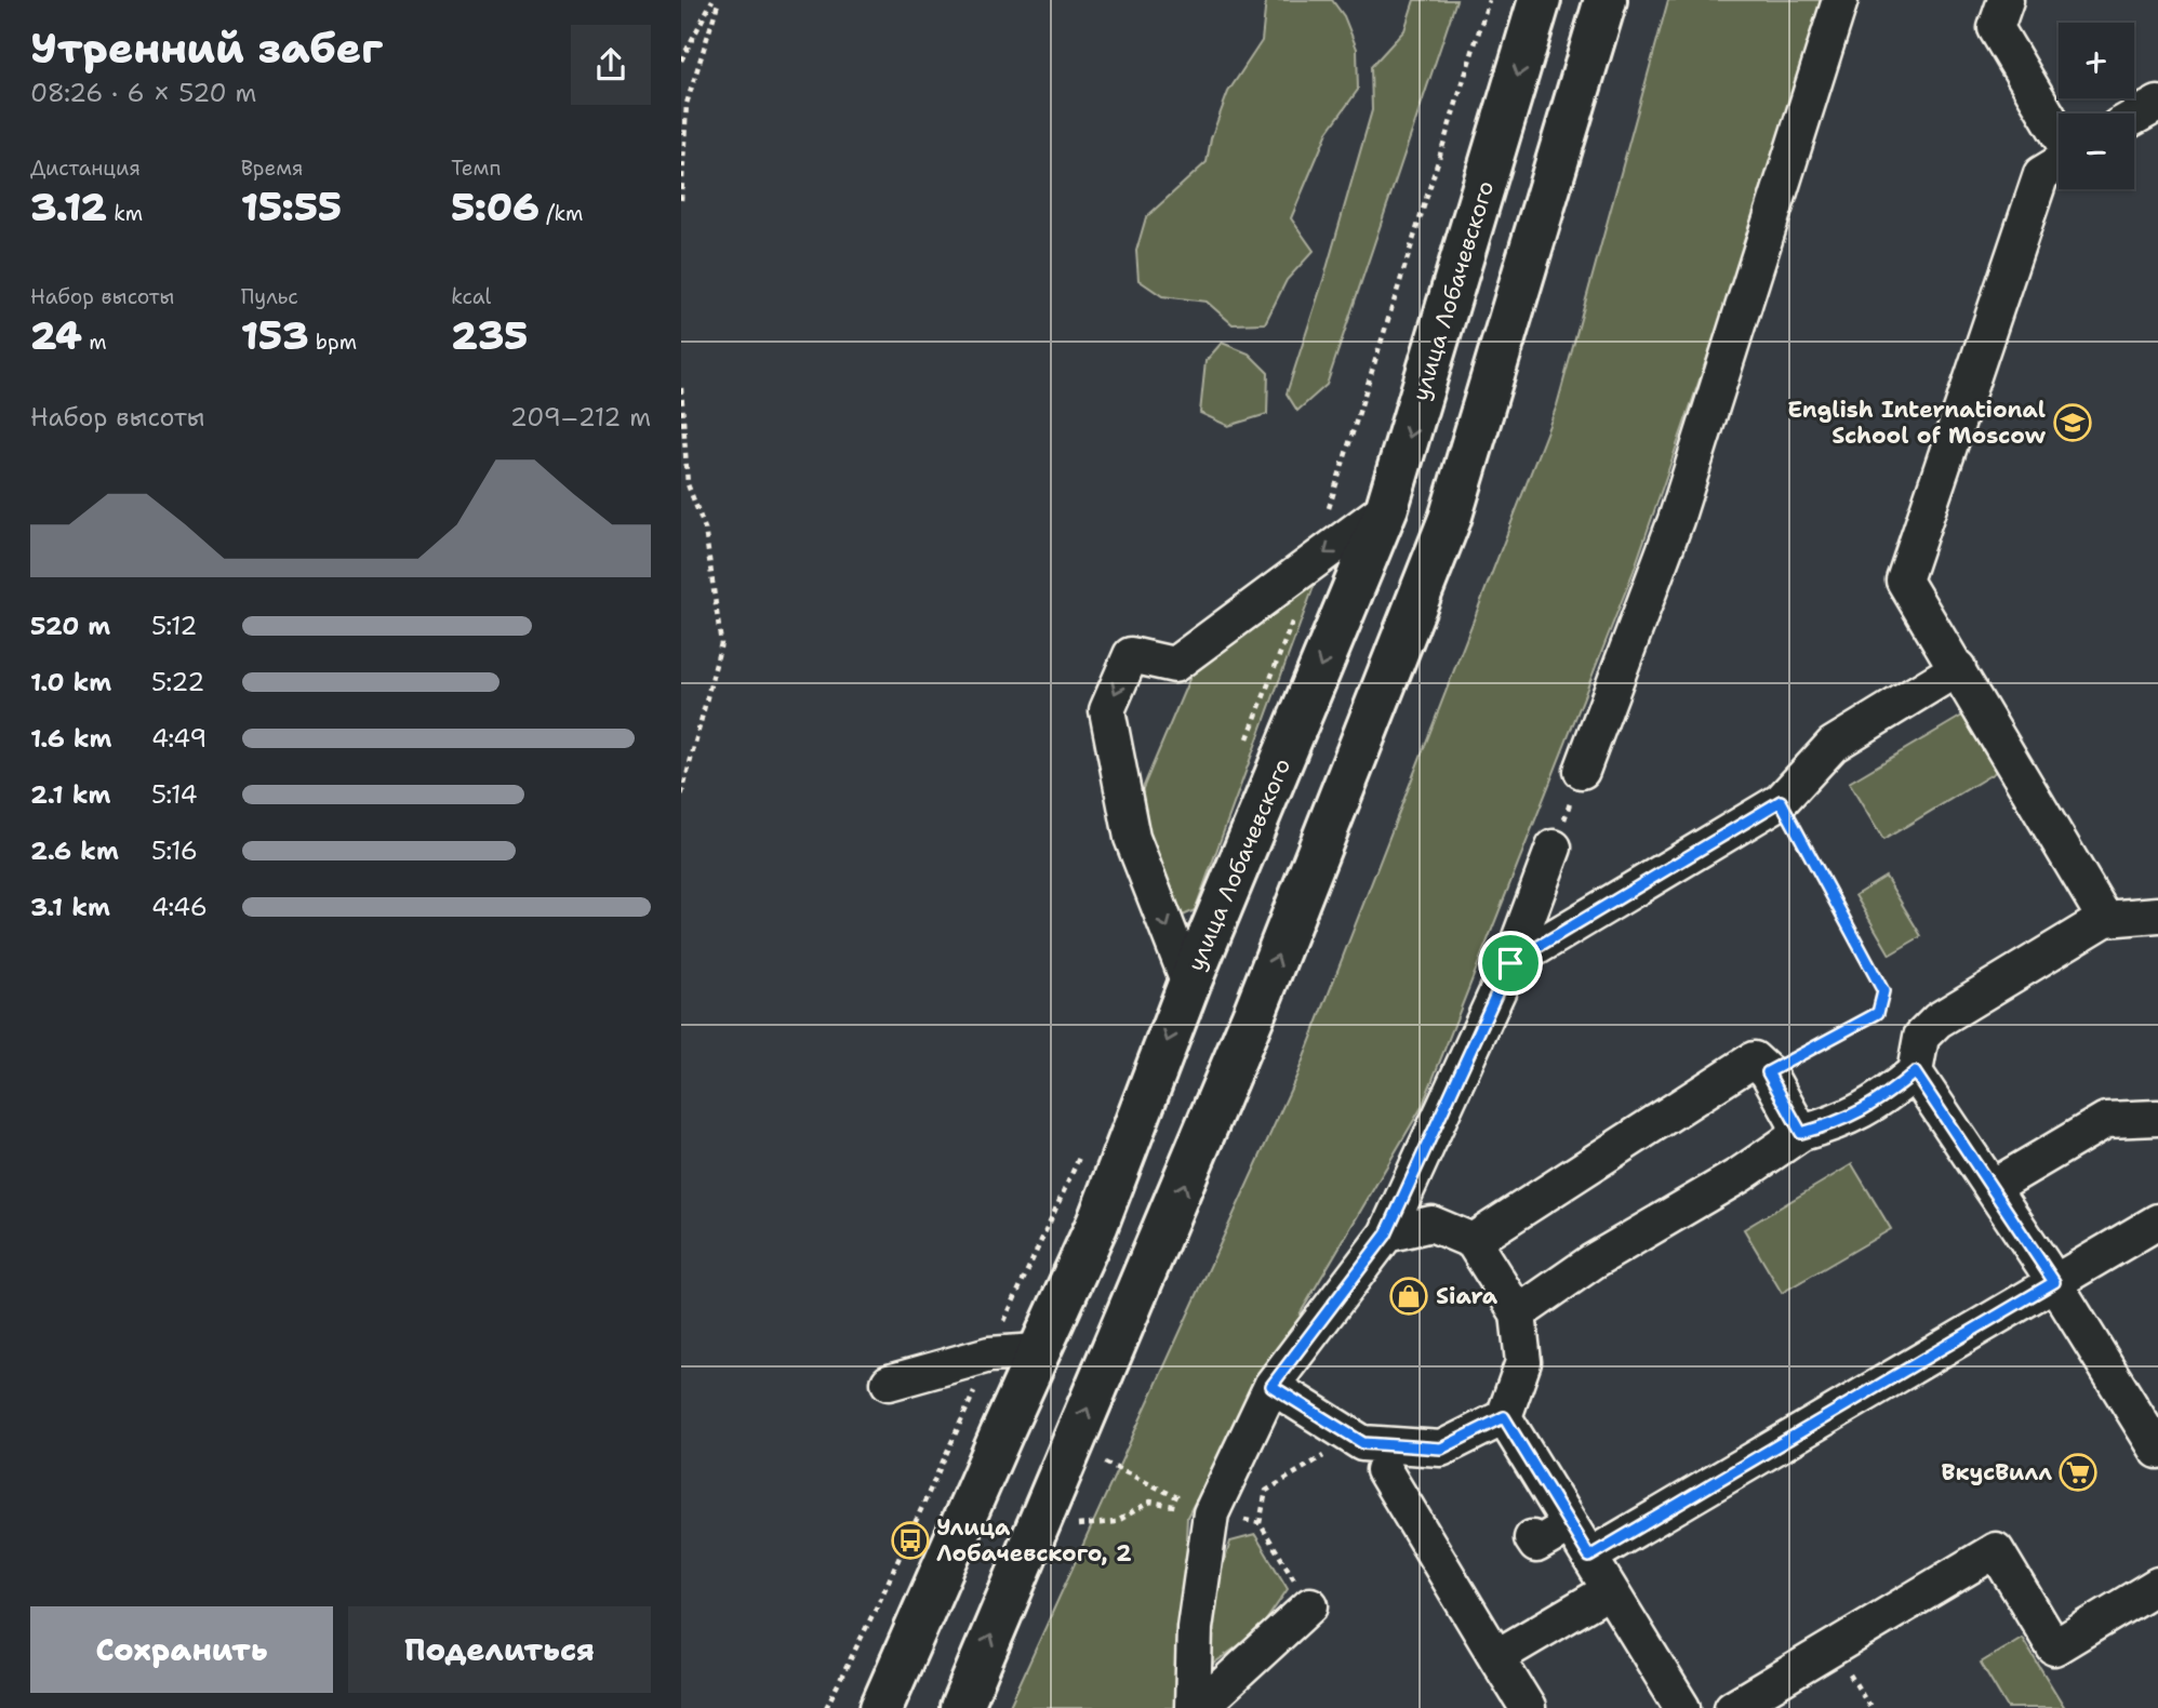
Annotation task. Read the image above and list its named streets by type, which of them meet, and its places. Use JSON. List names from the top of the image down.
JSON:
{
  "streets": {
    "main road": ["улица Лобачевского"]
  },
  "places": {
    "school or university": ["English International School of Moscow"],
    "shop": ["Siara"],
    "supermarket": ["ВкусВилл"],
    "bus stop": ["Улица Лобачевского, 2"]
  },
  "page": {
    "heading": ["Утренний забег", "08:26 · 6 × 520 m"],
    "map_buttons": ["+", "−"],
    "stats": [
      ["Дистанция", "3.12 km"],
      ["Время", "15:55"],
      ["Темп", "5:06 /km"],
      ["Набор высоты", "24 m"],
      ["Пульс", "153 bpm"],
      ["kcal", "235"]
    ],
    "chart": ["Набор высоты", "209–212 m"],
    "list": [
      {
        "name": "520 m",
        "note": "5:12"
      },
      {
        "name": "1.0 km",
        "note": "5:22"
      },
      {
        "name": "1.6 km",
        "note": "4:49"
      },
      {
        "name": "2.1 km",
        "note": "5:14"
      },
      {
        "name": "2.6 km",
        "note": "5:16"
      },
      {
        "name": "3.1 km",
        "note": "4:46"
      }
    ],
    "buttons": ["Сохранить", "Поделиться"]
  }
}
